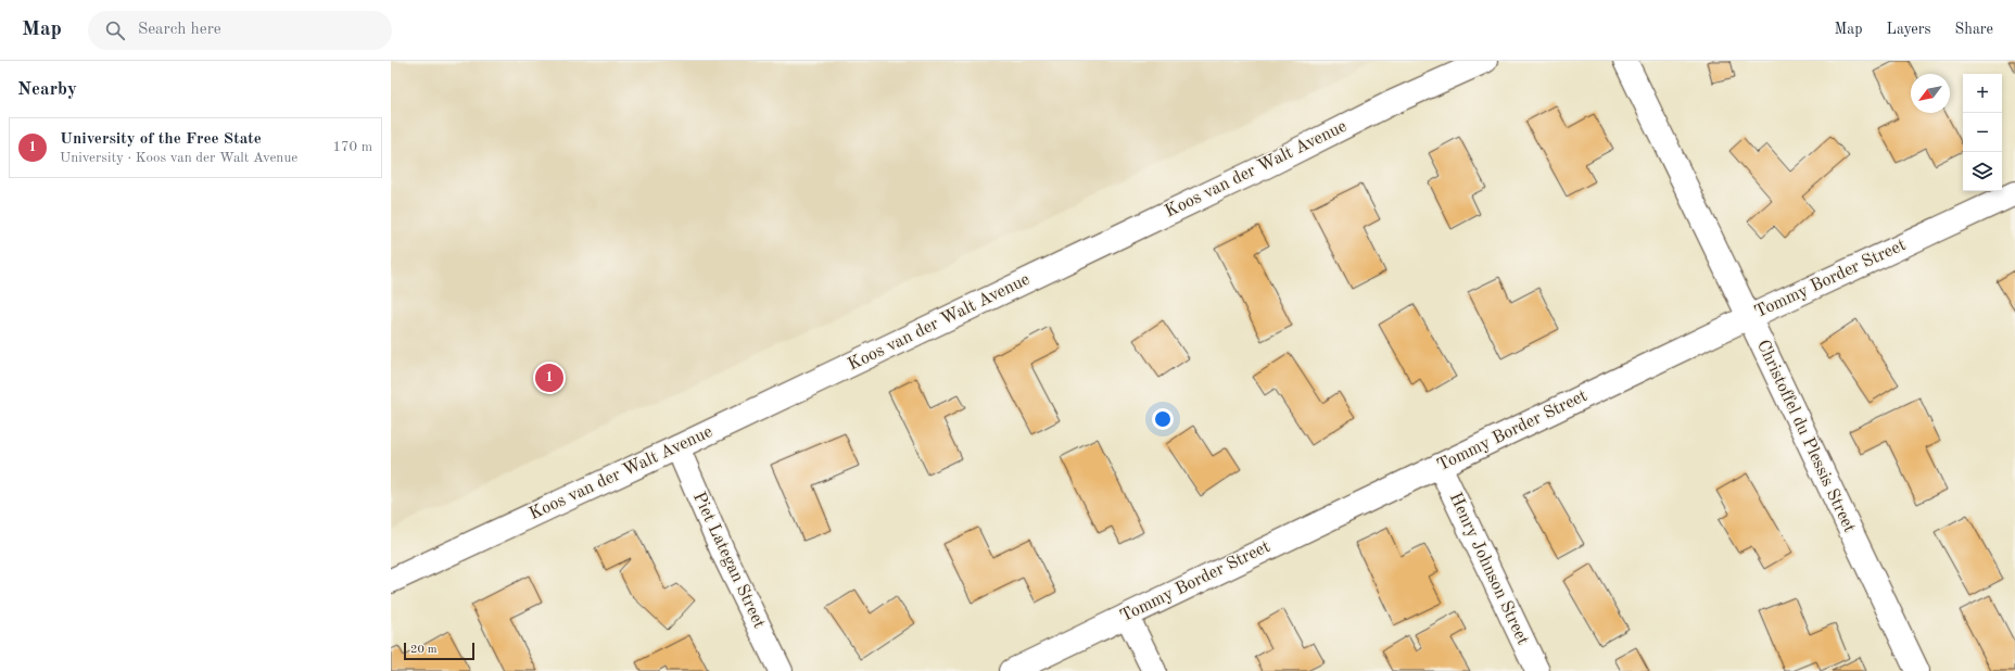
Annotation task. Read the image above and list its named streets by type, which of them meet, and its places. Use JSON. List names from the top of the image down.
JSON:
{
  "streets": {
    "street": [
      "Koos van der Walt Avenue",
      "Tommy Border Street",
      "Christoffel du Plessis Street",
      "Piet Lategan Street",
      "Henry Johnson Street"
    ]
  },
  "crossings": [
    ["Koos van der Walt Avenue", "Piet Lategan Street"],
    ["Tommy Border Street", "Christoffel du Plessis Street"],
    ["Tommy Border Street", "Henry Johnson Street"]
  ],
  "scale_bar": "20 m",
  "north": "bottom left",
  "page": {
    "header": "Map",
    "search": "Search here",
    "nav": ["Map", "Layers", "Share"],
    "heading": "Nearby",
    "map_buttons": ["+", "−"],
    "list": [
      {
        "mark": "1",
        "name": "University of the Free State",
        "note": "University · Koos van der Walt Avenue",
        "value": "170 m"
      }
    ],
    "pins": "1",
    "scale": "20 m"
  }
}
